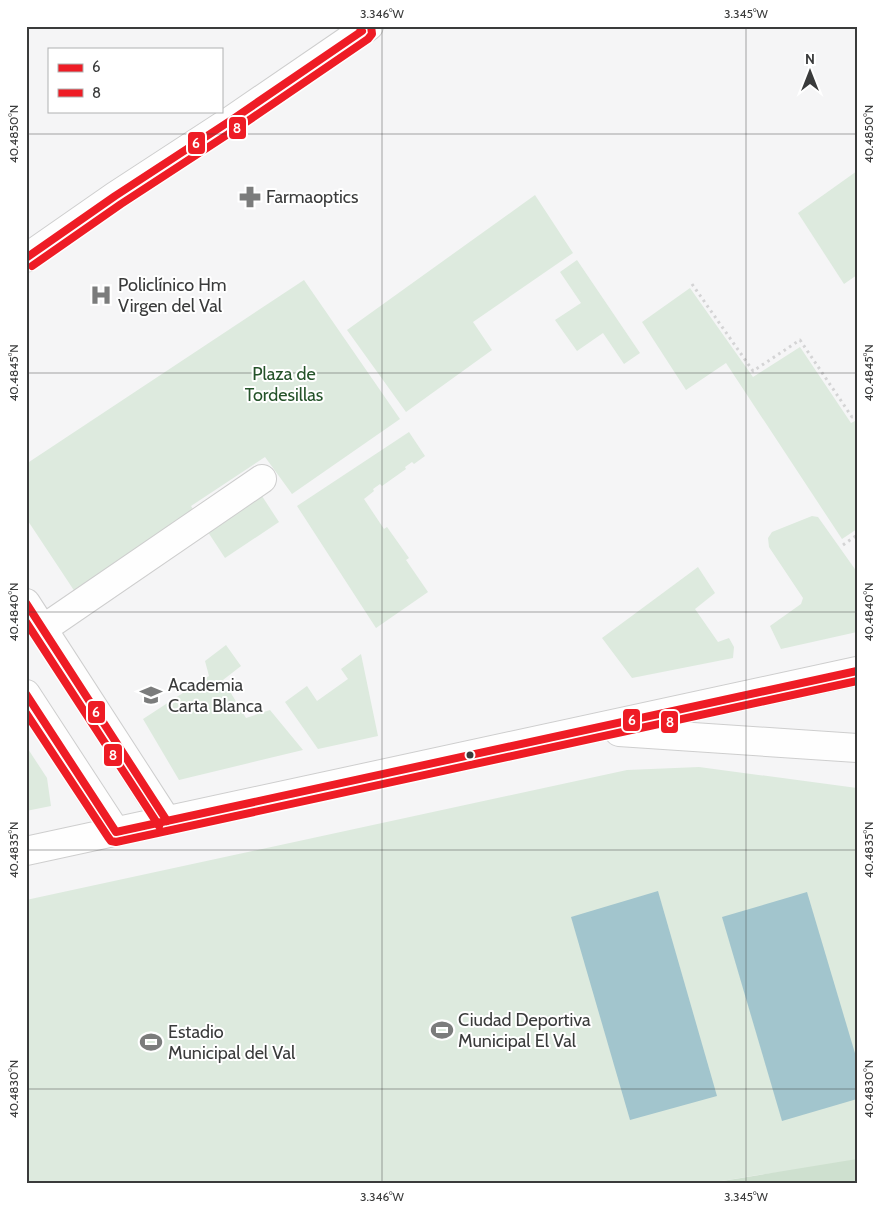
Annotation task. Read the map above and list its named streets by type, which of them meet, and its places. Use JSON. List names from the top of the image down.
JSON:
{
  "parks": ["Plaza de Tordesillas"],
  "places": {
    "pharmacy": ["Farmaoptics"],
    "hospital": ["Policlínico Hm Virgen del Val"],
    "school or university": ["Academia Carta Blanca"],
    "sports": ["Ciudad Deportiva Municipal El Val", "Estadio Municipal del Val"]
  },
  "lines": ["transit line 6", "transit line 8"],
  "legend": ["6", "8"],
  "north": "top",
  "coordinates": [
    "3.346°W",
    "3.345°W",
    "40.4850°N",
    "40.4845°N",
    "40.4840°N",
    "40.4835°N",
    "40.4830°N"
  ]
}
